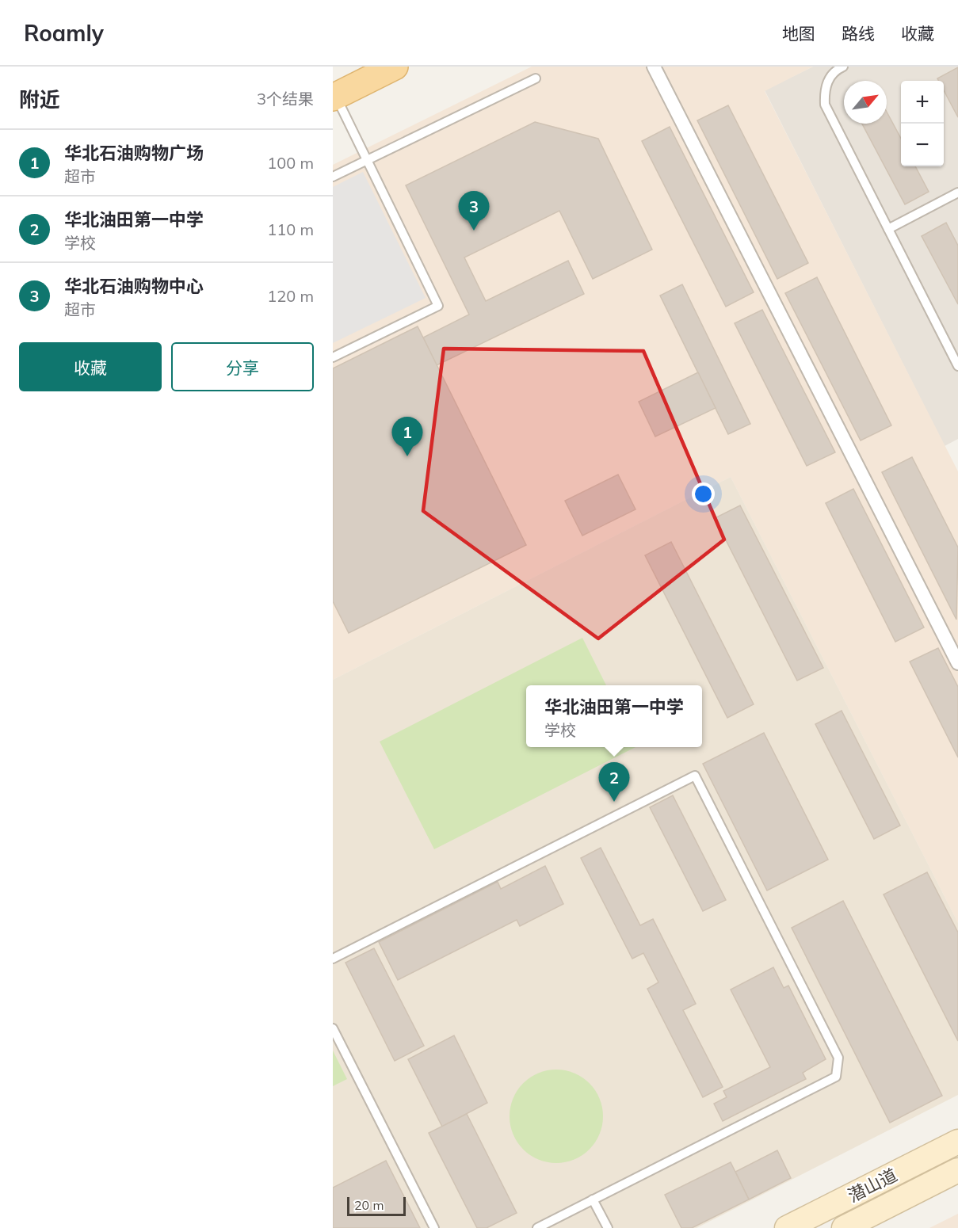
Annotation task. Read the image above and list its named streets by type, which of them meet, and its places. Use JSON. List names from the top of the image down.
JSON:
{
  "streets": {
    "main road": ["潜山道"]
  },
  "scale_bar": "20 m",
  "north": "top right",
  "page": {
    "header": "Roamly",
    "nav": ["地图", "路线", "收藏"],
    "heading": ["附近", "3个结果"],
    "map_buttons": ["+", "−"],
    "list": [
      {
        "mark": "1",
        "name": "华北石油购物广场",
        "note": "超市",
        "value": "100 m"
      },
      {
        "mark": "2",
        "name": "华北油田第一中学",
        "note": "学校",
        "value": "110 m"
      },
      {
        "mark": "3",
        "name": "华北石油购物中心",
        "note": "超市",
        "value": "120 m"
      }
    ],
    "pins": ["3", "1", "2"],
    "buttons": ["收藏", "分享"],
    "popup": ["华北油田第一中学", "学校"],
    "scale": "20 m"
  }
}
